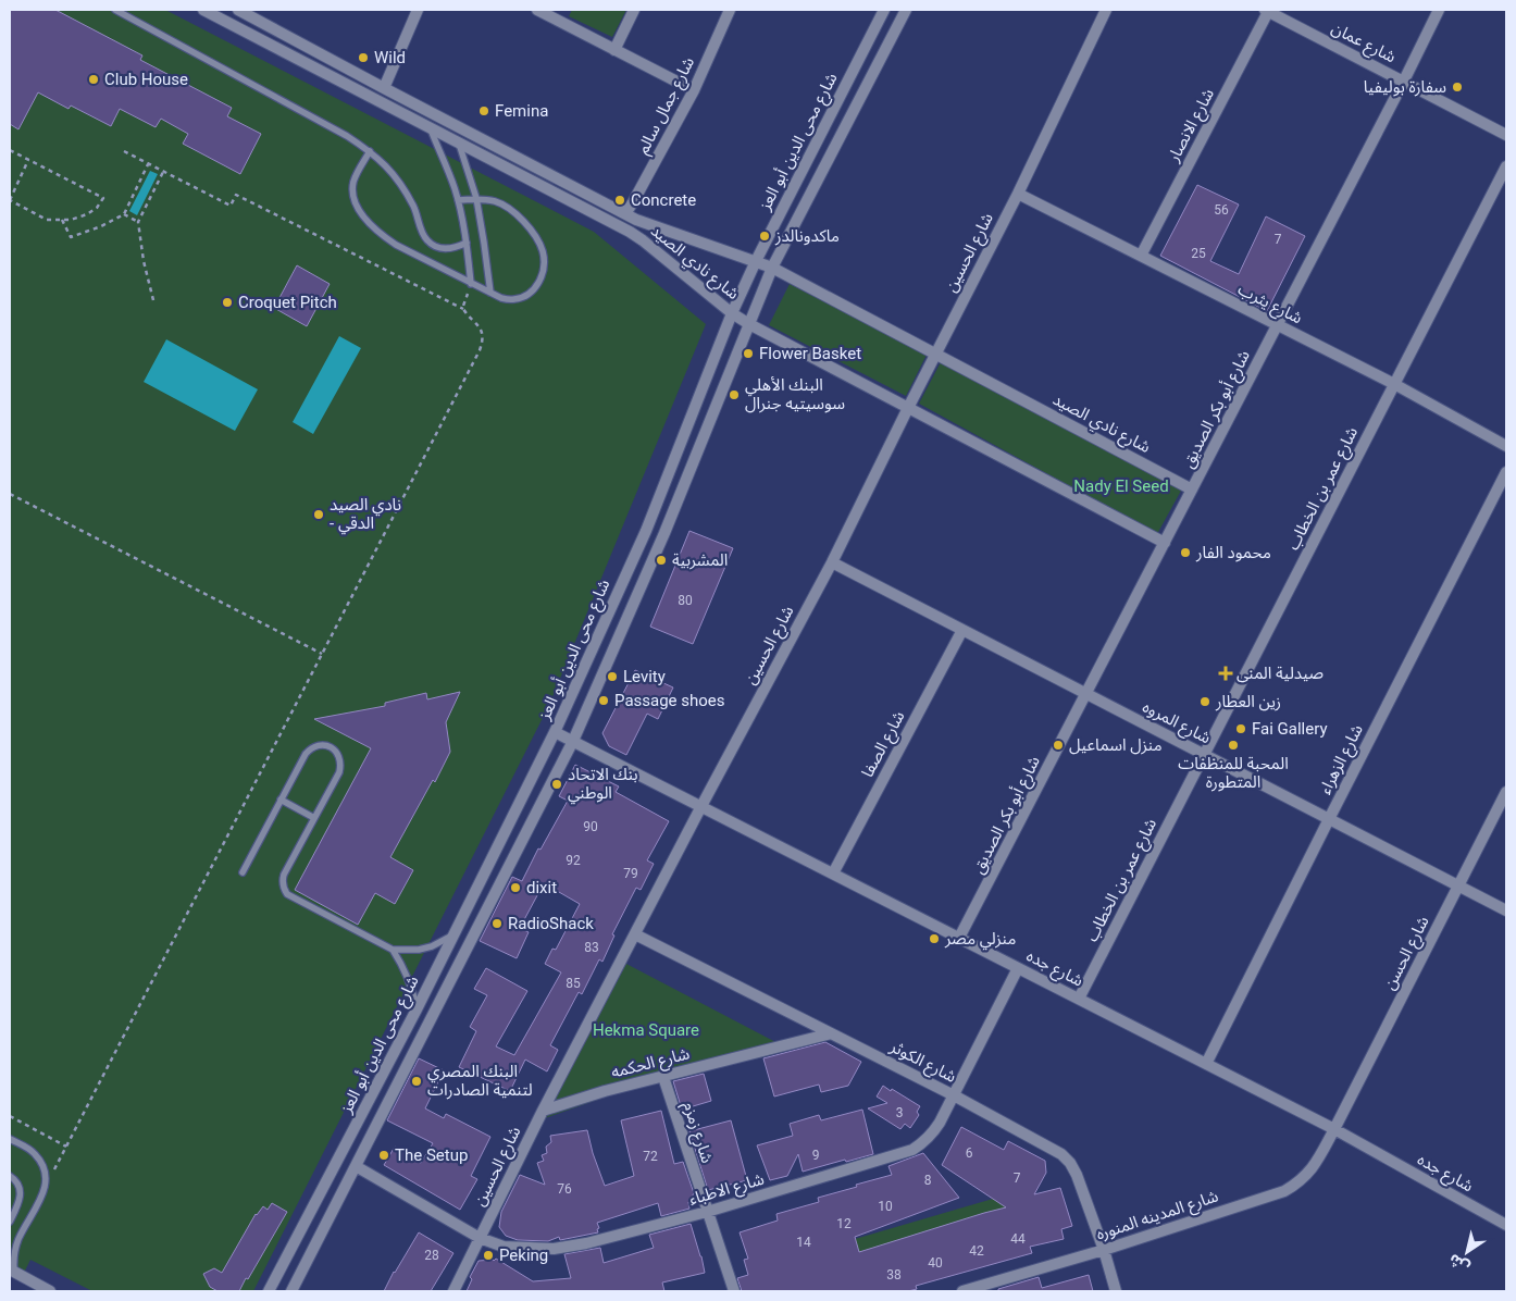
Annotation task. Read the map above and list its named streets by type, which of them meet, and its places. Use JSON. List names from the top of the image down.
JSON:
{
  "streets": {
    "street": [
      "شارع عمان",
      "شارع جمال سالم",
      "شارع الانصار",
      "شارع محى الدين أبو العز",
      "شارع الحسين",
      "شارع نادي الصيد",
      "شارع يثرب",
      "شارع أبو بكر الصديق",
      "شارع عمر بن الخطاب",
      "شارع المروه",
      "شارع الصفا",
      "شارع الزهراء",
      "شارع الحسن",
      "شارع جده",
      "شارع الكوثر",
      "شارع الحكمه",
      "شارع زمزم",
      "شارع الاطباء",
      "شارع المدينه المنوره"
    ]
  },
  "crossings": [
    ["شارع عمان", "شارع الانصار"],
    ["شارع عمان", "شارع أبو بكر الصديق"],
    ["شارع جمال سالم", "شارع نادي الصيد"],
    ["شارع الانصار", "شارع يثرب"],
    ["شارع محى الدين أبو العز", "شارع نادي الصيد"],
    ["شارع محى الدين أبو العز", "شارع جده"],
    ["شارع محى الدين أبو العز", "شارع الاطباء"],
    ["شارع الحسين", "شارع نادي الصيد"],
    ["شارع الحسين", "شارع يثرب"],
    ["شارع الحسين", "شارع المروه"],
    ["شارع الحسين", "شارع جده"],
    ["شارع الحسين", "شارع الكوثر"],
    ["شارع الحسين", "شارع الحكمه"],
    ["شارع الحسين", "شارع الاطباء"],
    ["شارع نادي الصيد", "شارع أبو بكر الصديق"],
    ["شارع يثرب", "شارع أبو بكر الصديق"],
    ["شارع يثرب", "شارع عمر بن الخطاب"],
    ["شارع أبو بكر الصديق", "شارع المروه"],
    ["شارع أبو بكر الصديق", "شارع جده"],
    ["شارع عمر بن الخطاب", "شارع المروه"],
    ["شارع عمر بن الخطاب", "شارع جده"],
    ["شارع المروه", "شارع الصفا"],
    ["شارع المروه", "شارع الزهراء"],
    ["شارع المروه", "شارع الحسن"],
    ["شارع الصفا", "شارع جده"],
    ["شارع الزهراء", "شارع جده"],
    ["شارع الحسن", "شارع جده"],
    ["شارع الحسن", "شارع المدينه المنوره"],
    ["شارع جده", "شارع الاطباء"],
    ["شارع جده", "شارع المدينه المنوره"],
    ["شارع الكوثر", "شارع الحكمه"],
    ["شارع الكوثر", "شارع الاطباء"],
    ["شارع الكوثر", "شارع المدينه المنوره"],
    ["شارع الحكمه", "شارع زمزم"],
    ["شارع زمزم", "شارع الاطباء"]
  ],
  "parks": ["Nady El Seed", "Hekma Square"],
  "places": {
    "other": [
      "Wild",
      "Club House",
      "سفارة بوليفيا",
      "Femina",
      "Concrete",
      "ماكدونالدز",
      "Croquet Pitch",
      "Flower Basket",
      "البنك الأهلي سوسيتيه جنرال",
      "نادي الصيد - الدقي",
      "محمود الفار",
      "المشربية",
      "Levity",
      "Passage shoes",
      "زين العطار",
      "Fai Gallery",
      "منزل اسماعيل",
      "المحبة للمنظفات المتطورة",
      "بنك الاتحاد الوطني",
      "dixit",
      "RadioShack",
      "منزلي مصر",
      "البنك المصري لتنمية الصادرات",
      "The Setup",
      "Peking"
    ],
    "health": ["صيدلية المنى"]
  },
  "house_numbers": [
    "56",
    "7",
    "25",
    "80",
    "90",
    "92",
    "79",
    "83",
    "85",
    "3",
    "6",
    "9",
    "72",
    "7",
    "8",
    "76",
    "10",
    "12",
    "44",
    "14",
    "42",
    "28",
    "40",
    "38"
  ],
  "north": "bottom left"
}
